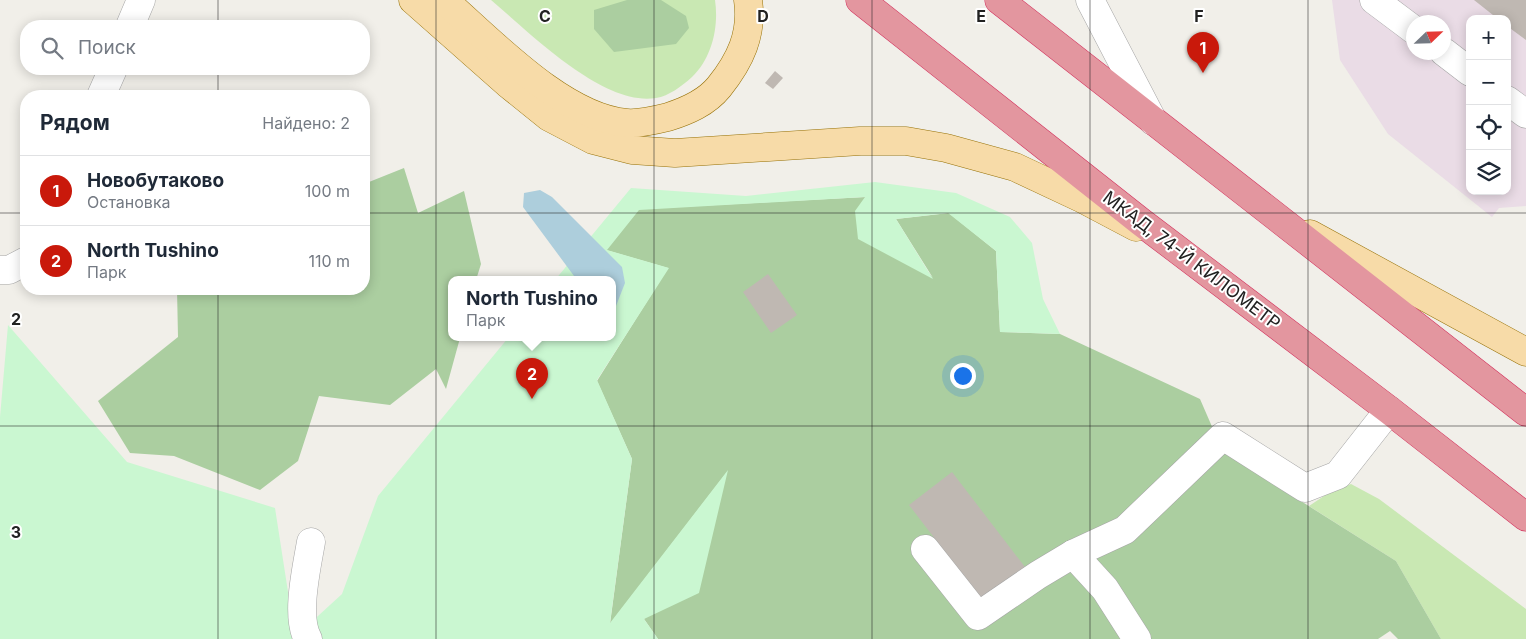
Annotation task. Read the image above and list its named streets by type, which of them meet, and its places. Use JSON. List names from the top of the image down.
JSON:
{
  "streets": {
    "highway": ["МКАД, 74-Й КИЛОМЕТР"]
  },
  "north": "top right",
  "page": {
    "map_buttons": ["+", "−"],
    "search": "Поиск",
    "pins": ["1", "2"],
    "heading": ["Рядом", "Найдено: 2"],
    "list": [
      {
        "mark": "1",
        "name": "Новобутаково",
        "note": "Остановка",
        "value": "100 m"
      },
      {
        "mark": "2",
        "name": "North Tushino",
        "note": "Парк",
        "value": "110 m"
      }
    ],
    "popup": ["North Tushino", "Парк"]
  },
  "grid": {
    "columns": [
      "C",
      "D",
      "E",
      "F"
    ],
    "rows": ["2", "3"]
  }
}
